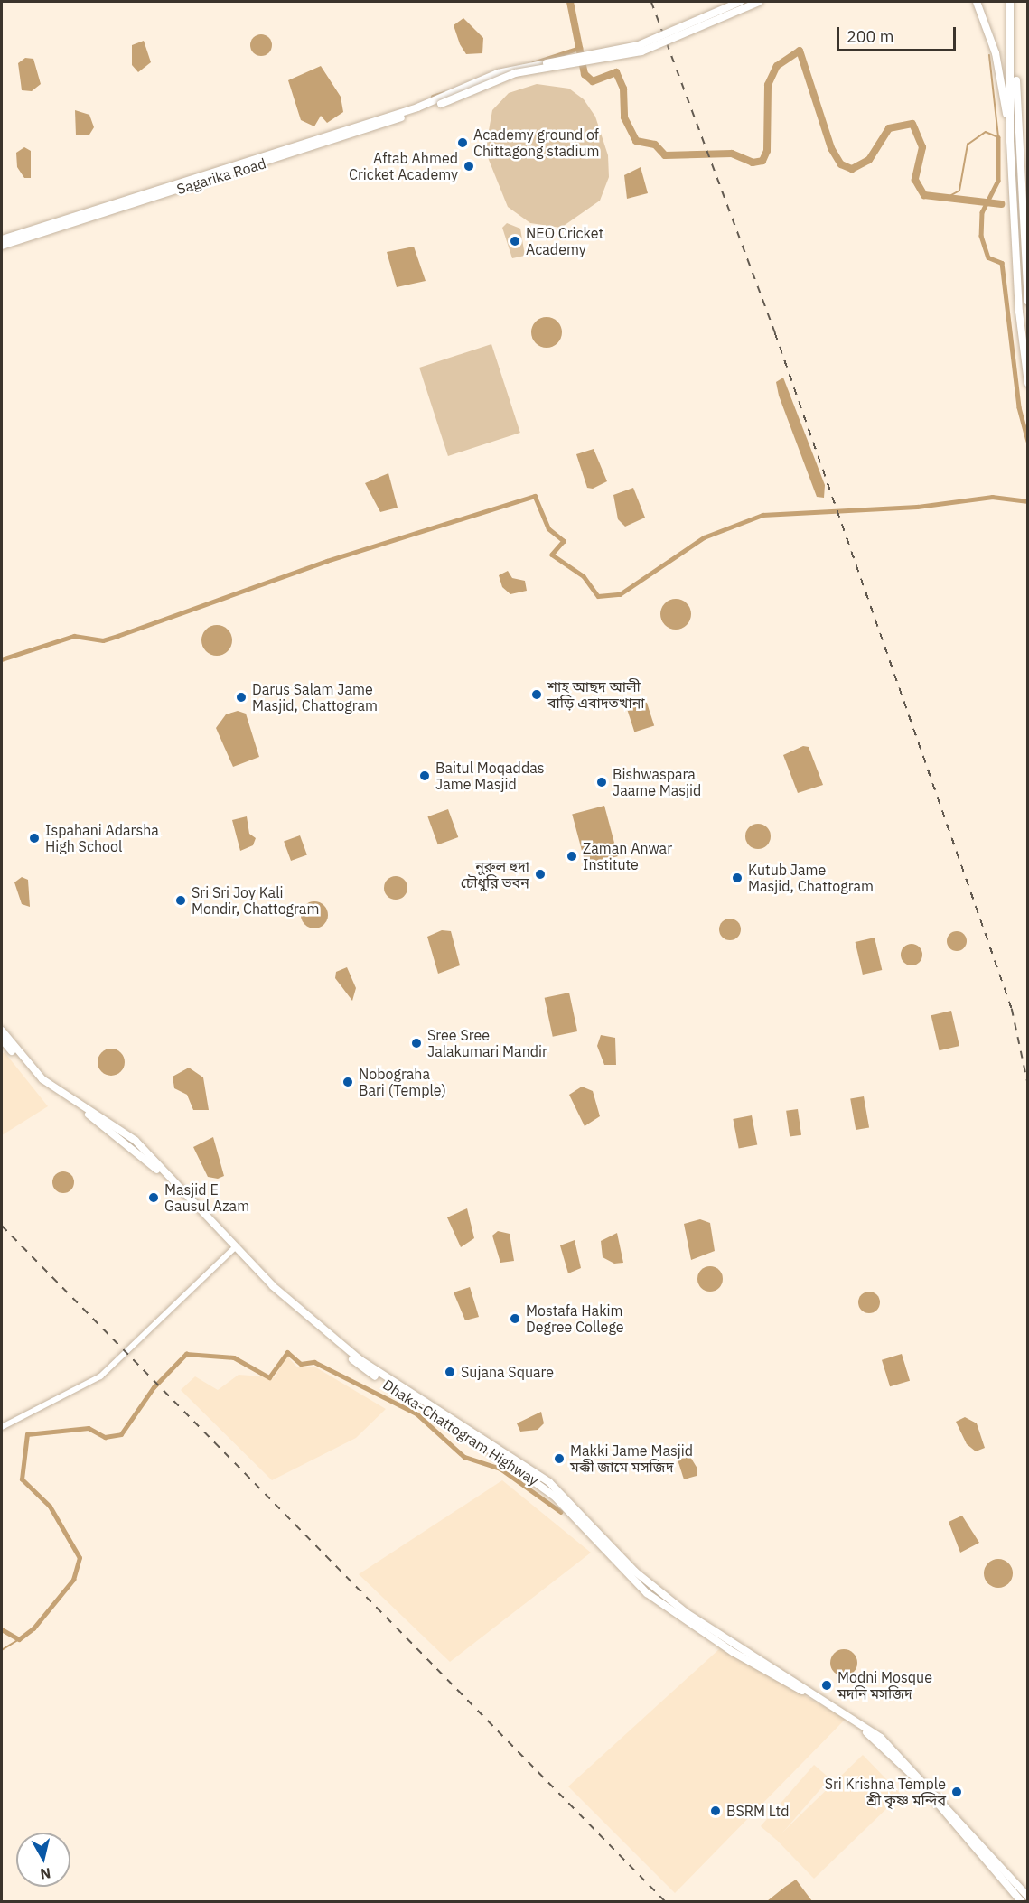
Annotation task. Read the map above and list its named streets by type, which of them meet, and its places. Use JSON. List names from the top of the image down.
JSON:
{
  "streets": {
    "highway": ["Dhaka-Chattogram Highway"],
    "main road": ["Sagarika Road"]
  },
  "places": [
    "Academy ground of Chittagong stadium",
    "Aftab Ahmed Cricket Academy",
    "NEO Cricket Academy",
    "শাহ আছদ আলী বাড়ি এবাদতখানা",
    "Darus Salam Jame Masjid, Chattogram",
    "Baitul Moqaddas Jame Masjid",
    "Bishwaspara Jaame Masjid",
    "Ispahani Adarsha High School",
    "Zaman Anwar Institute",
    "নুরুল হুদা চৌধুরি ভবন",
    "Kutub Jame Masjid, Chattogram",
    "Sri Sri Joy Kali Mondir, Chattogram",
    "Sree Sree Jalakumari Mandir",
    "Nobograha Bari (Temple)",
    "Masjid E Gausul Azam",
    "Mostafa Hakim Degree College",
    "Sujana Square",
    "Makki Jame Masjid মক্কী জামে মসজিদ",
    "Modni Mosque মদনি মসজিদ",
    "Sri Krishna Temple শ্রী কৃষ্ণ মন্দির",
    "BSRM Ltd"
  ],
  "scale_bar": "200 m",
  "north": "bottom"
}
